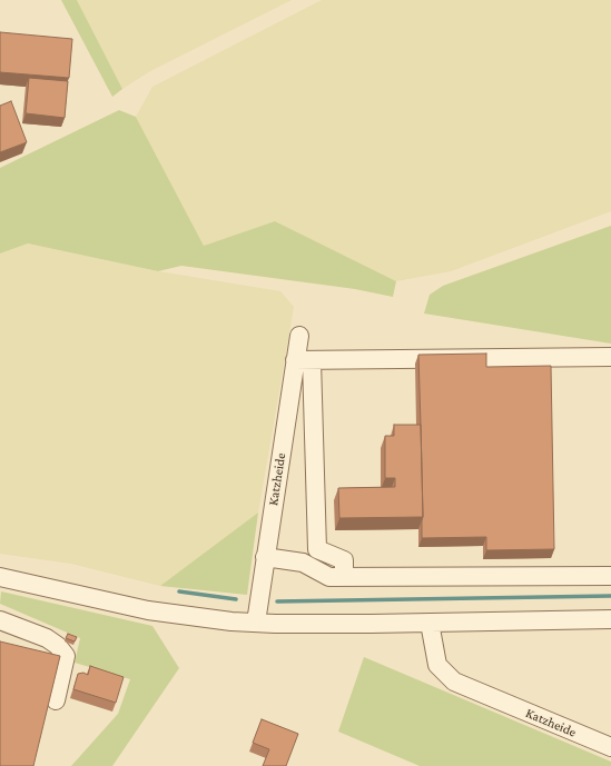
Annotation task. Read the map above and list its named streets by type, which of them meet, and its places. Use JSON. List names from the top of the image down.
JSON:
{
  "streets": {
    "street": ["Katzheide"]
  }
}
